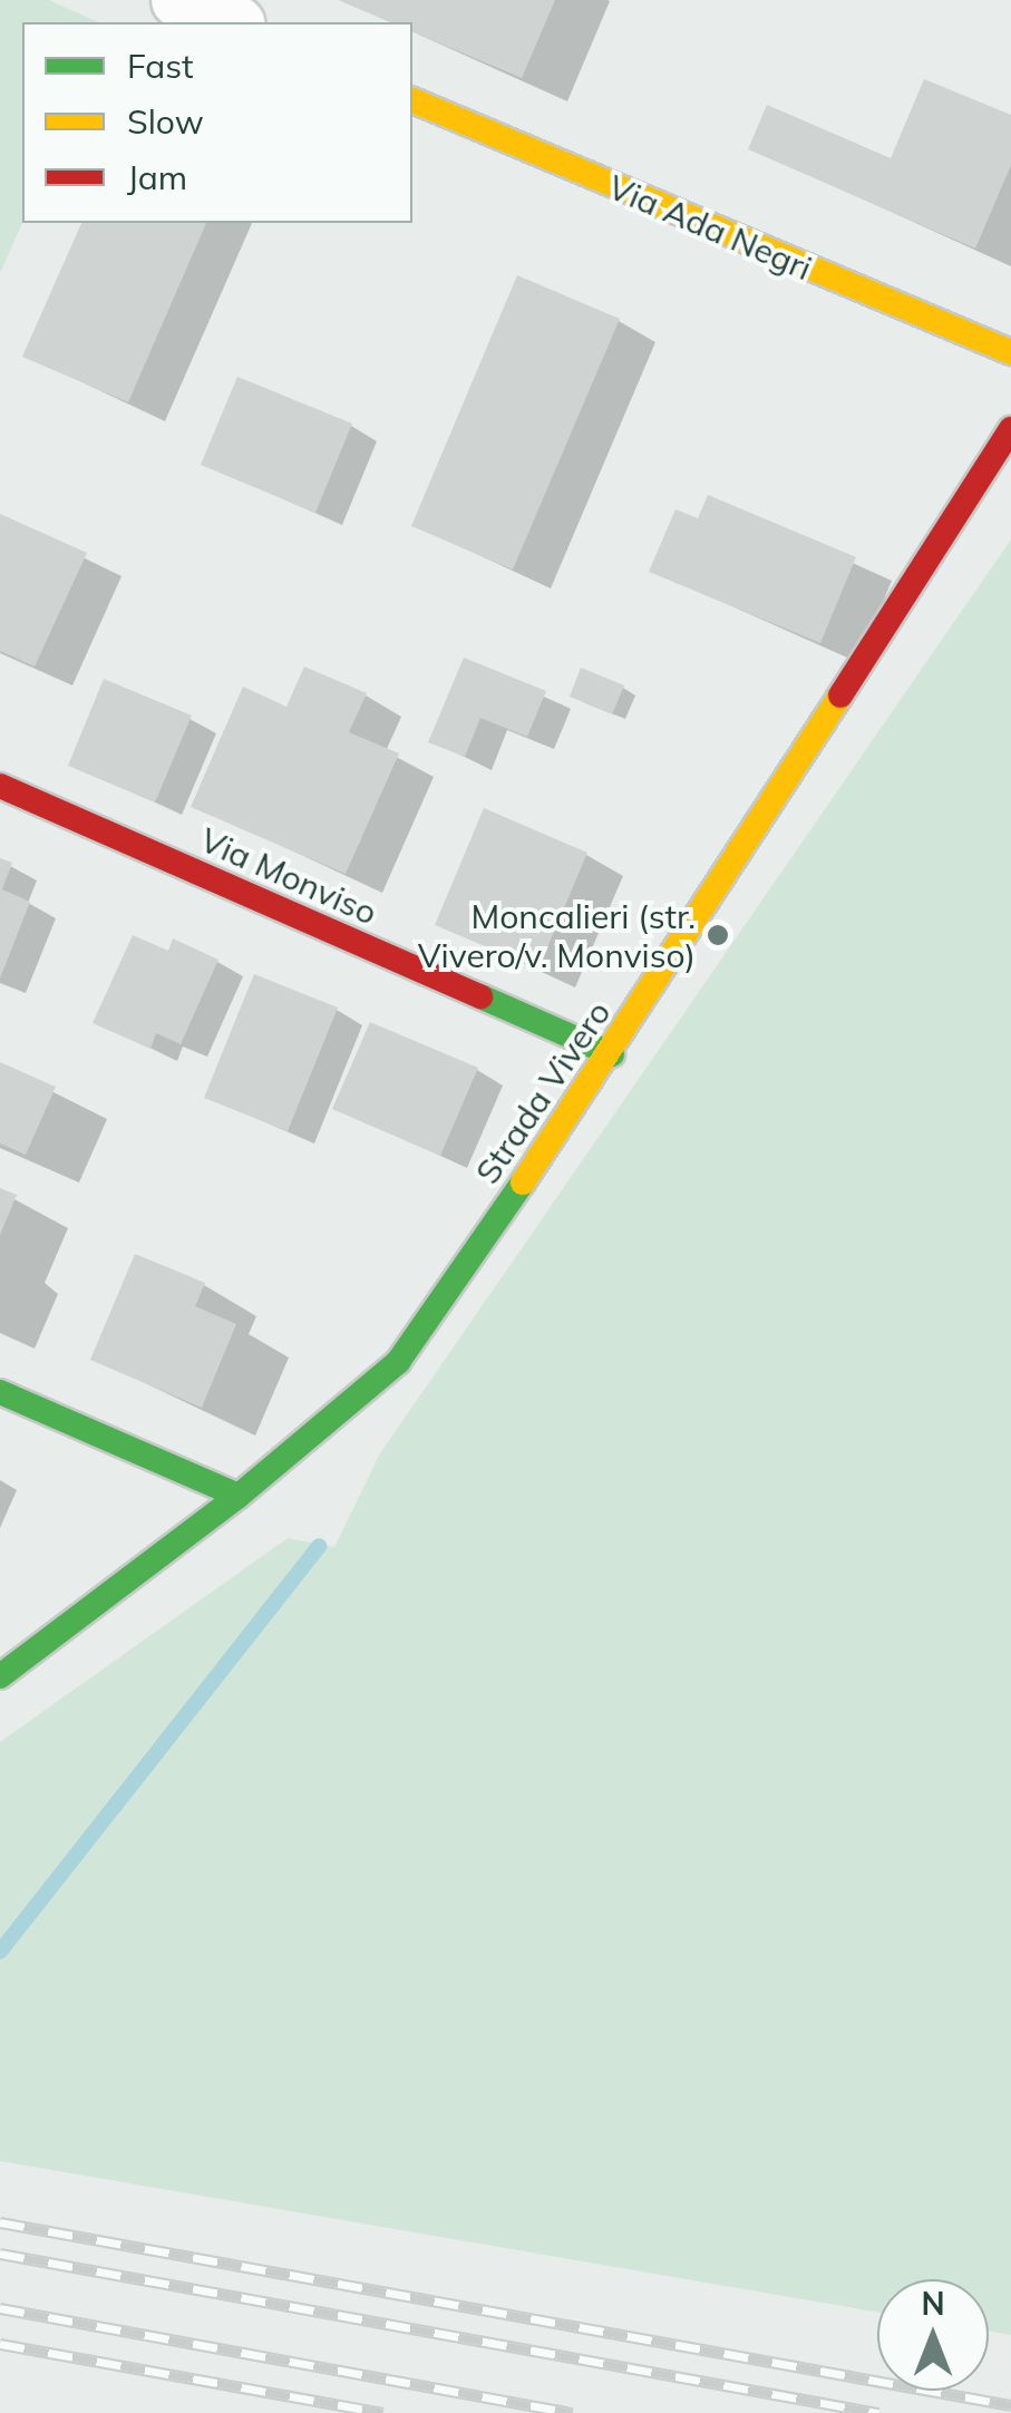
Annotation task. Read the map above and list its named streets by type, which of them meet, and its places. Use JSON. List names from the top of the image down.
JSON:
{
  "streets": {
    "street": ["Via Ada Negri", "Via Monviso", "Strada Vivero"]
  },
  "crossings": [
    ["Via Monviso", "Strada Vivero"]
  ],
  "places": ["Moncalieri (str. Vivero/v. Monviso)"],
  "legend": ["Fast", "Slow", "Jam"],
  "north": "top"
}
